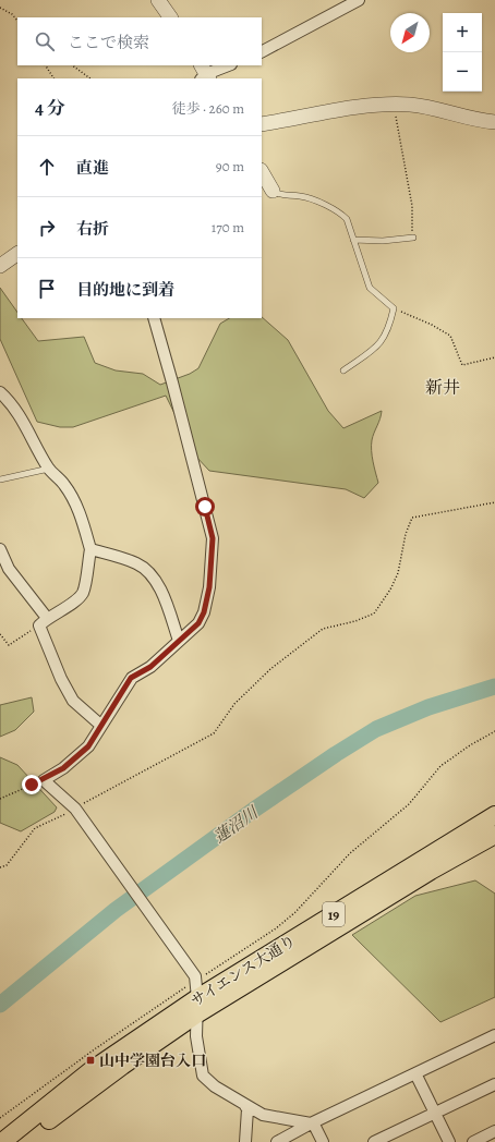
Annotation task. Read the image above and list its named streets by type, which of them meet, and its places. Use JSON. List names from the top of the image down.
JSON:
{
  "streets": {
    "main road": ["19", "サイエンス大通り"]
  },
  "districts": ["新井"],
  "water": ["蓮沼川"],
  "places": {
    "transit": ["山中学園台入口"]
  },
  "north": "bottom left",
  "page": {
    "map_buttons": ["+", "−"],
    "search": "ここで検索",
    "heading": ["4 分", "徒歩 · 260 m"],
    "list": [
      ["直進", "90 m"],
      ["右折", "170 m"],
      "目的地に到着"
    ]
  }
}
